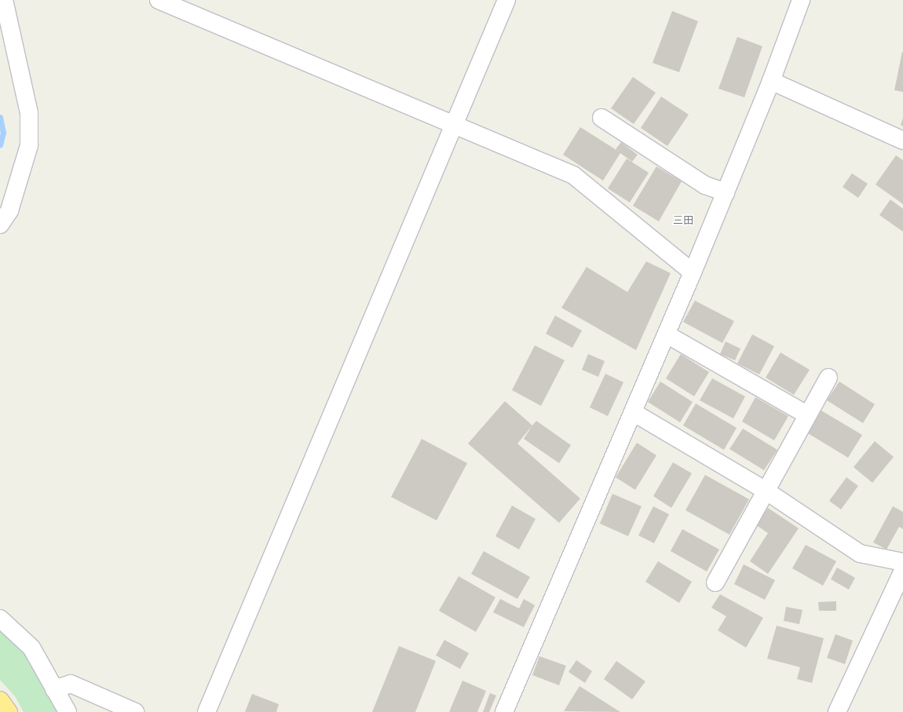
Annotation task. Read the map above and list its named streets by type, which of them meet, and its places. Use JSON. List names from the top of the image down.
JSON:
{
  "districts": ["三田"]
}
